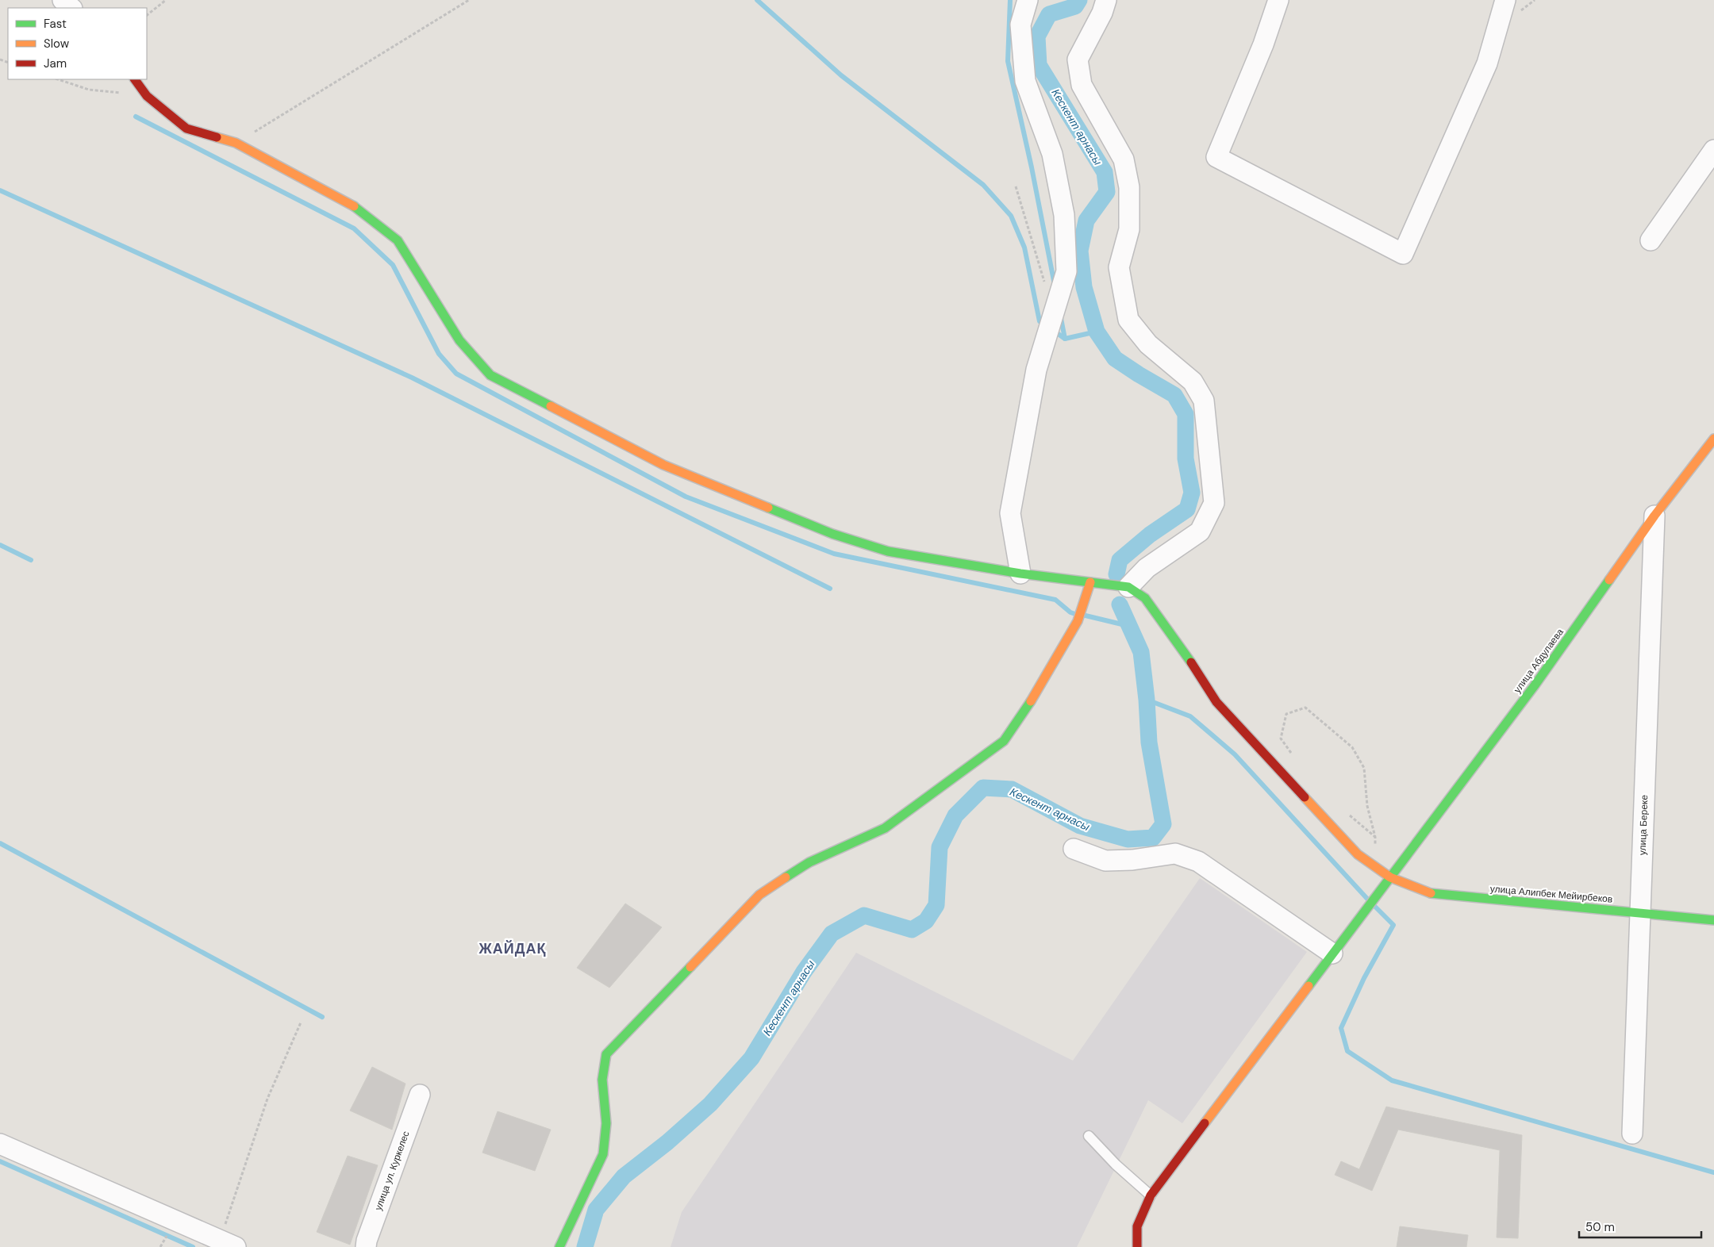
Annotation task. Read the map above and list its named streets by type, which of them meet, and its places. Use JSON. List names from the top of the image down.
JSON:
{
  "streets": {
    "street": [
      "улица Абдулаева",
      "улица Береке",
      "улица Алипбек Мейирбеков",
      "улица ул. Куркелес"
    ]
  },
  "crossings": [
    ["улица Абдулаева", "улица Береке"],
    ["улица Абдулаева", "улица Алипбек Мейирбеков"],
    ["улица Береке", "улица Алипбек Мейирбеков"]
  ],
  "districts": ["ЖАЙДАҚ"],
  "water": ["Кескент арнасы"],
  "legend": ["Fast", "Slow", "Jam"],
  "scale_bar": "50 m"
}
